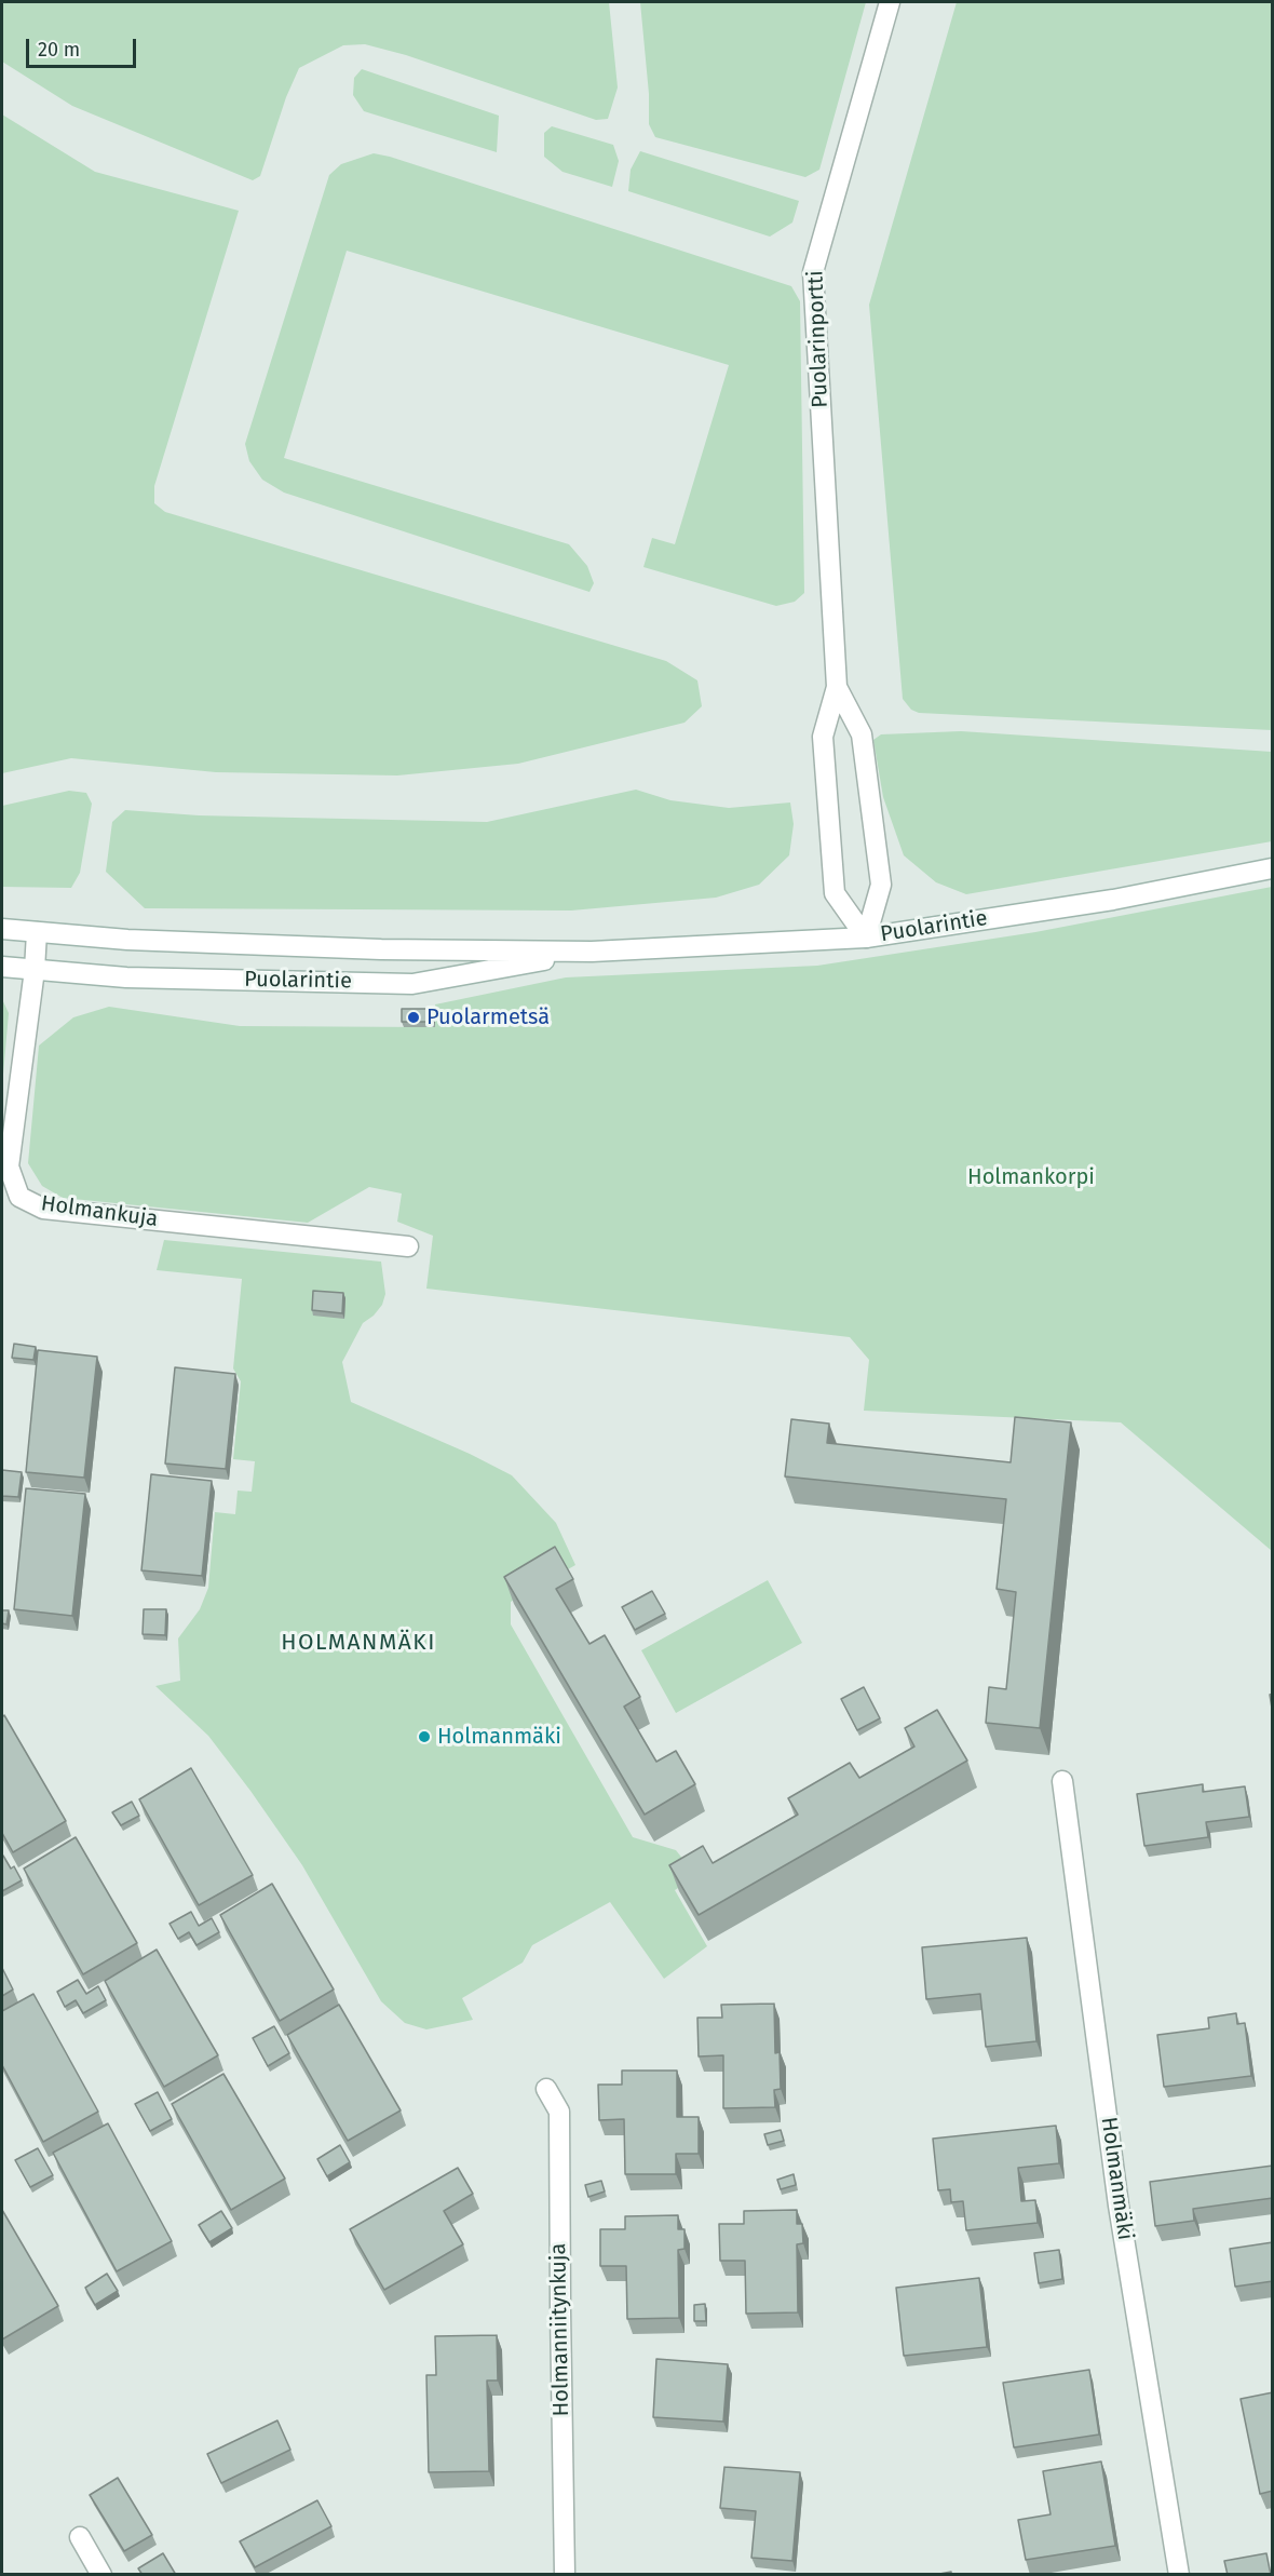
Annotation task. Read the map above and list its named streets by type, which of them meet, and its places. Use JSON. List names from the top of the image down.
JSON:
{
  "streets": {
    "street": [
      "Puolarinportti",
      "Puolarintie",
      "Holmankuja",
      "Holmanmäki",
      "Holmanniitynkuja"
    ]
  },
  "crossings": [
    ["Puolarinportti", "Puolarintie"],
    ["Puolarintie", "Holmankuja"]
  ],
  "districts": ["HOLMANMÄKI"],
  "parks": ["Holmankorpi"],
  "places": ["Puolarmetsä", "Holmanmäki"],
  "scale_bar": "20 m"
}
